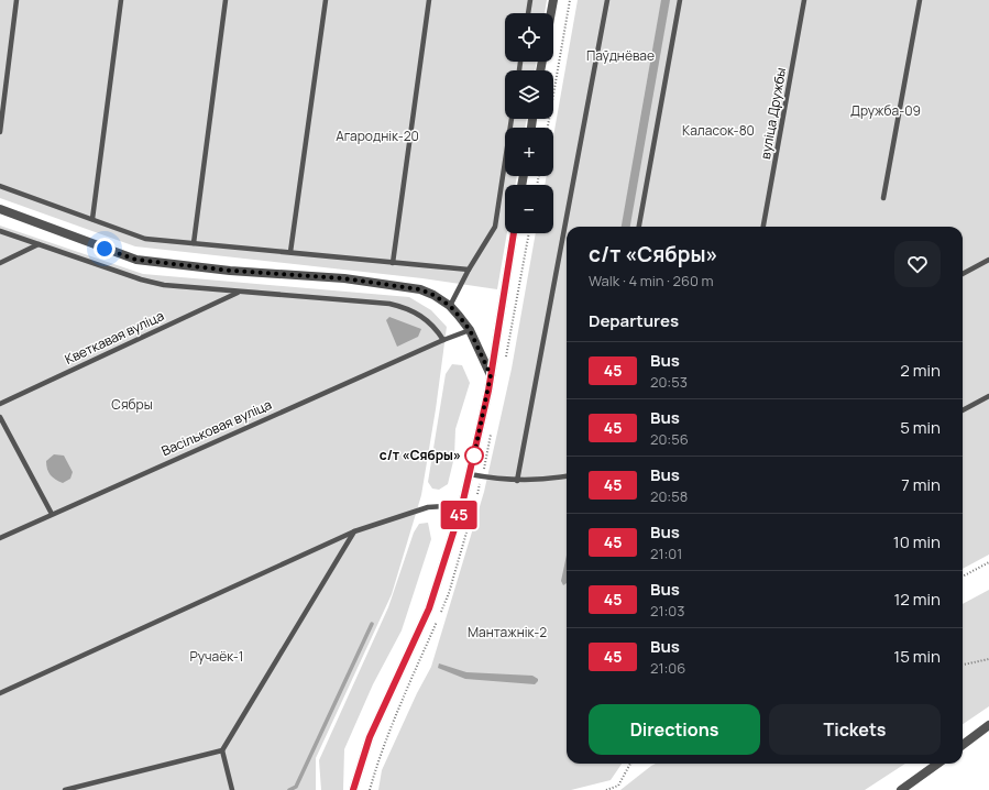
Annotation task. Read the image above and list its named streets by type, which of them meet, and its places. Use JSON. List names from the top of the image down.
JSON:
{
  "streets": {
    "lane": ["вуліца Дружбы", "Кветкавая вуліца", "Васільковая вуліца"]
  },
  "parks": [
    "Паўднёвае",
    "Дружба-09",
    "Каласок-80",
    "Агароднік-20",
    "Сябры",
    "Мантажнік-2",
    "Ручаёк-1"
  ],
  "places": ["с/т «Сябры»"],
  "lines": ["bus line 45"],
  "page": {
    "on_map": "45",
    "map_buttons": ["+", "−"],
    "heading": [
      ["с/т «Сябры»", "Walk · 4 min · 260 m"],
      "Departures"
    ],
    "list": [
      {
        "mark": "45",
        "name": "Bus",
        "note": "20:53",
        "value": "2 min"
      },
      {
        "mark": "45",
        "name": "Bus",
        "note": "20:56",
        "value": "5 min"
      },
      {
        "mark": "45",
        "name": "Bus",
        "note": "20:58",
        "value": "7 min"
      },
      {
        "mark": "45",
        "name": "Bus",
        "note": "21:01",
        "value": "10 min"
      },
      {
        "mark": "45",
        "name": "Bus",
        "note": "21:03",
        "value": "12 min"
      },
      {
        "mark": "45",
        "name": "Bus",
        "note": "21:06",
        "value": "15 min"
      }
    ],
    "buttons": ["Directions", "Tickets"]
  }
}
